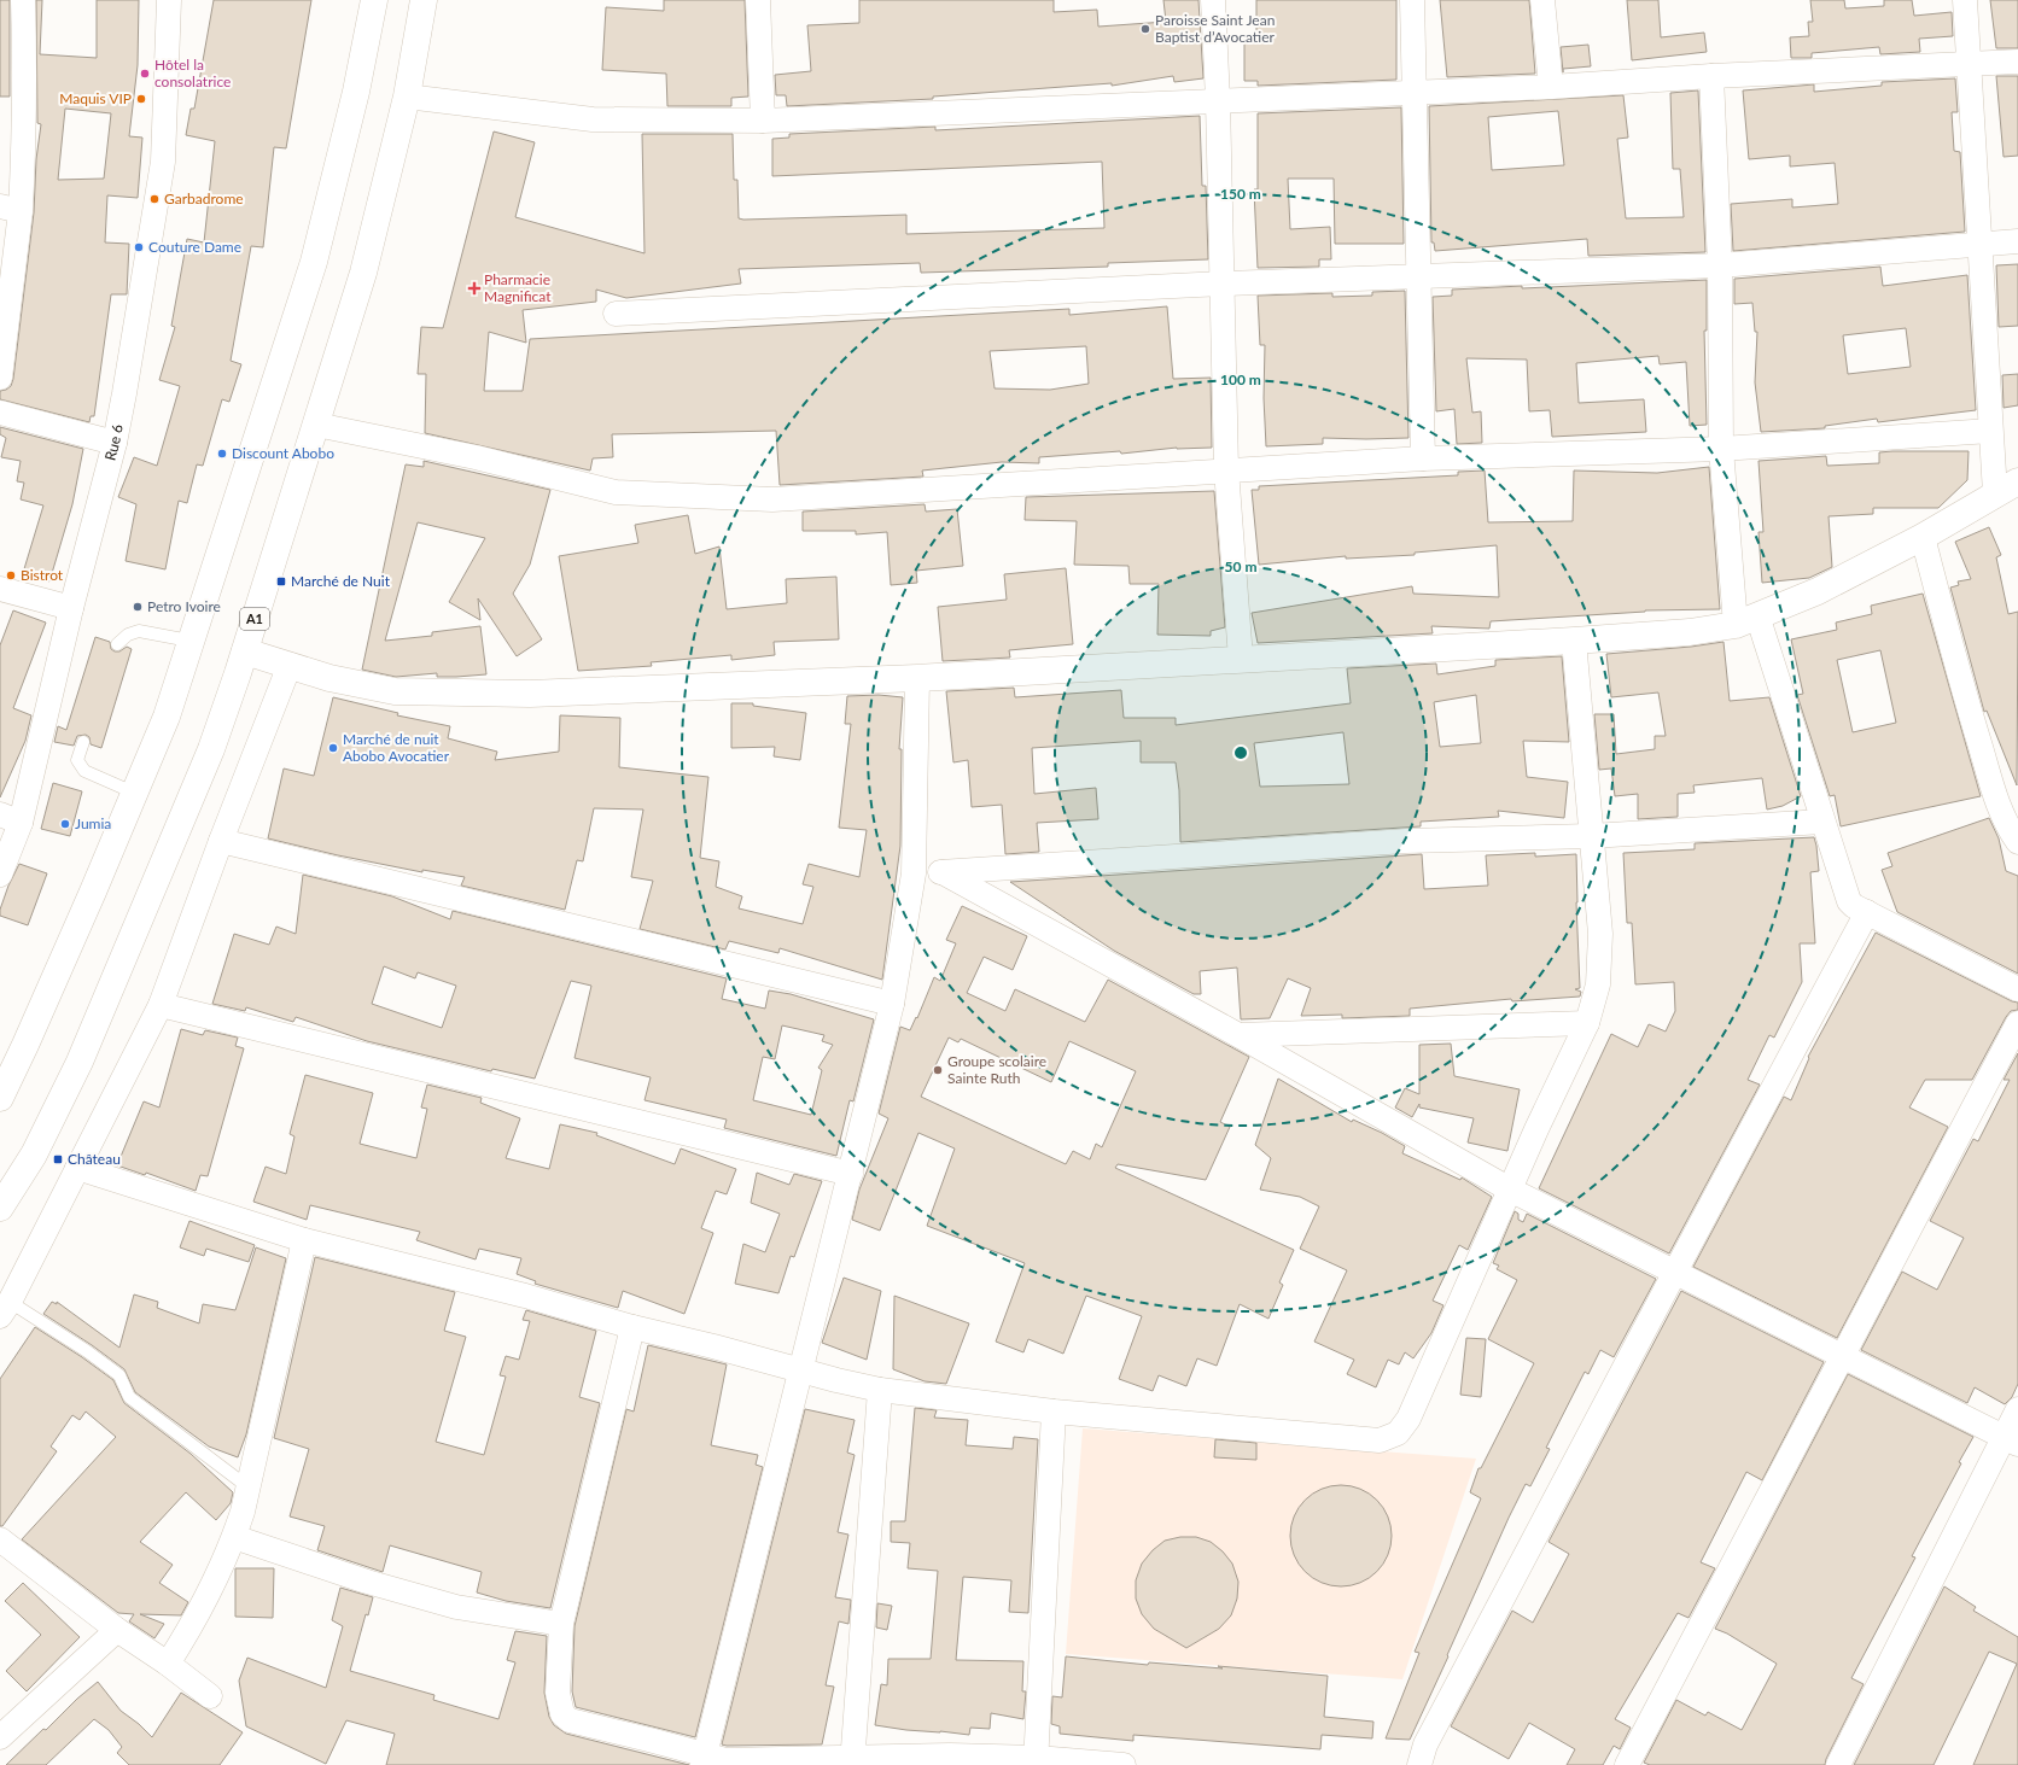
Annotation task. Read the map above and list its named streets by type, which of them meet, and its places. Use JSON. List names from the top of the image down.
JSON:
{
  "streets": {
    "main road": ["A1"],
    "street": ["Rue 6"]
  },
  "places": {
    "other": [
      "Paroisse Saint Jean Baptist d’Avocatier",
      "Hôtel la consolatrice",
      "Maquis VIP",
      "Garbadrome",
      "Couture Dame",
      "Discount Abobo",
      "Bistrot",
      "Petro Ivoire",
      "Marché de nuit Abobo Avocatier",
      "Jumia",
      "Groupe scolaire Sainte Ruth"
    ],
    "health": ["Pharmacie Magnificat"],
    "transit": ["Marché de Nuit", "Château"]
  },
  "rings": ["150 m", "100 m", "50 m"]
}
